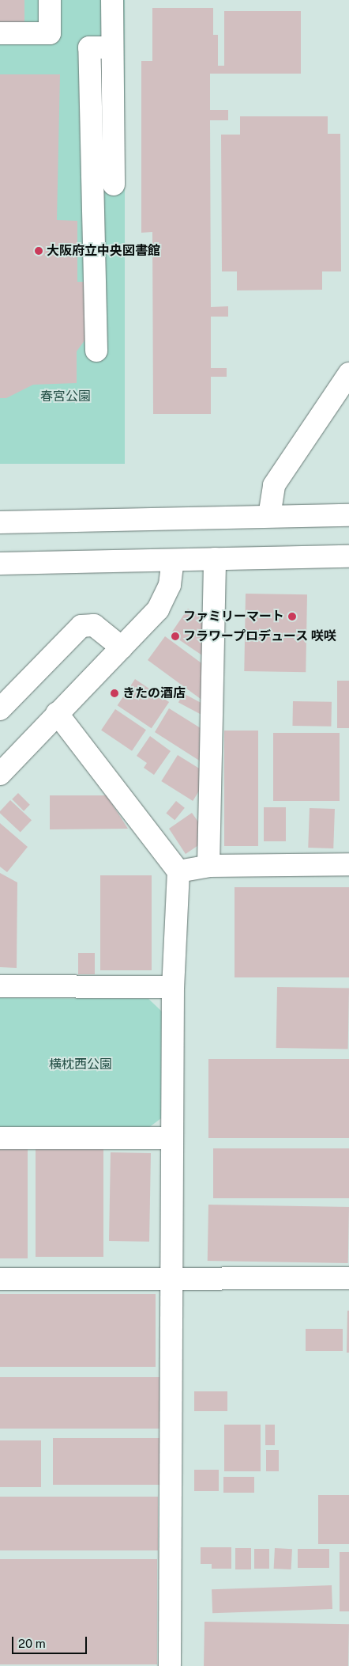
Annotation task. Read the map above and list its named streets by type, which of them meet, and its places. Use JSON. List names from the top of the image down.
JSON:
{
  "parks": ["春宮公園", "横枕西公園"],
  "places": [
    "大阪府立中央図書館",
    "ファミリーマート",
    "フラワープロデュース 咲咲",
    "きたの酒店"
  ],
  "scale_bar": "20 m"
}
